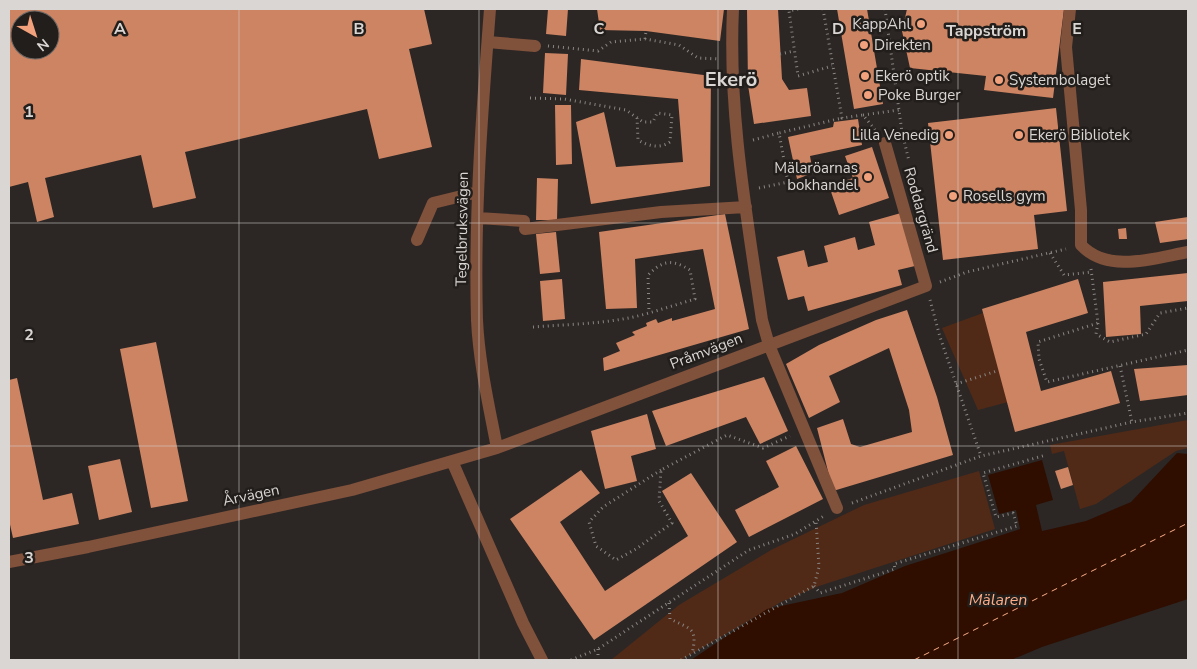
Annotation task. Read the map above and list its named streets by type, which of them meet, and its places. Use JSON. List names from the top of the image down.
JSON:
{
  "streets": {
    "street": [
      "Roddargränd",
      "Tegelbruksvägen",
      "Pråmvägen",
      "Årvägen"
    ]
  },
  "crossings": [
    ["Roddargränd", "Pråmvägen"],
    ["Tegelbruksvägen", "Pråmvägen"],
    ["Tegelbruksvägen", "Årvägen"],
    ["Pråmvägen", "Årvägen"]
  ],
  "districts": ["Tappström", "Ekerö"],
  "water": ["Mälaren"],
  "places": [
    "KappAhl",
    "Direkten",
    "Ekerö optik",
    "Systembolaget",
    "Poke Burger",
    "Lilla Venedig",
    "Ekerö Bibliotek",
    "Mälaröarnas bokhandel",
    "Rosells gym"
  ],
  "north": "bottom right",
  "grid": {
    "columns": [
      "A",
      "B",
      "C",
      "D",
      "E"
    ],
    "rows": ["1", "2", "3"]
  }
}
